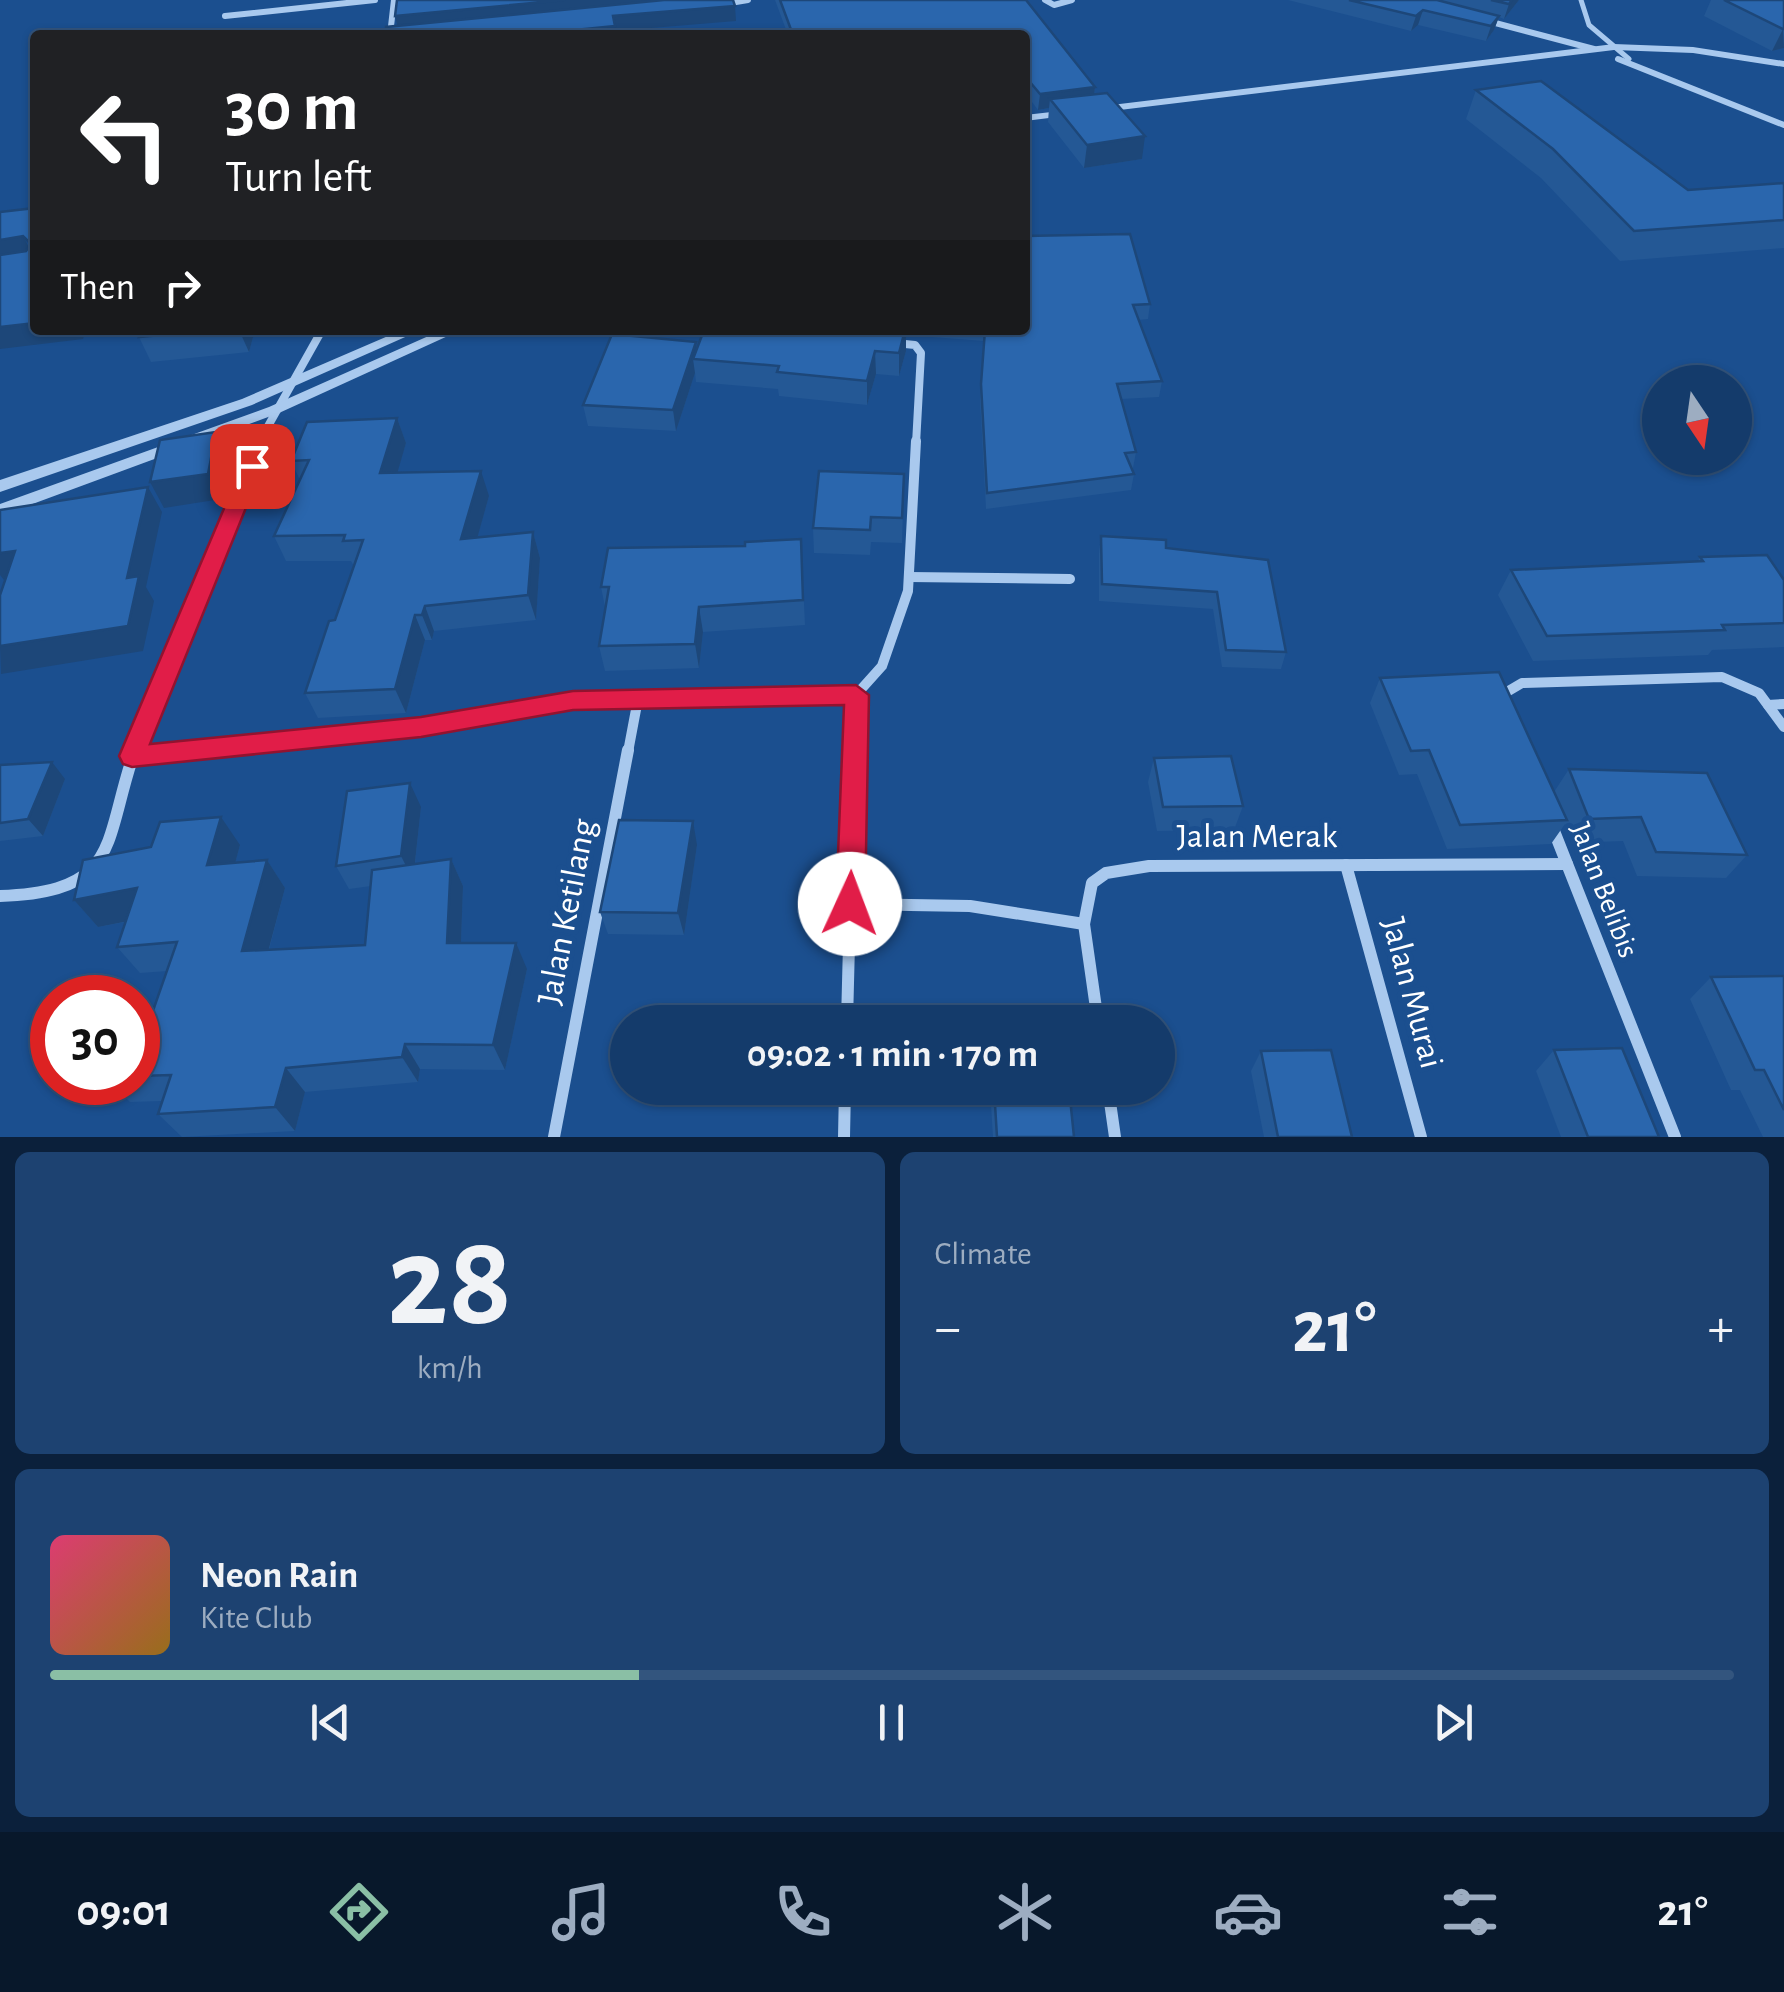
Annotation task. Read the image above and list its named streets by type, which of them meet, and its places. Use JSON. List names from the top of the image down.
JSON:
{
  "streets": {
    "street": [
      "Jalan Merak",
      "Jalan Belibis",
      "Jalan Ketilang",
      "Jalan Murai"
    ]
  },
  "crossings": [
    ["Jalan Merak", "Jalan Belibis"],
    ["Jalan Merak", "Jalan Murai"]
  ],
  "north": "bottom",
  "page": {
    "turn": ["30 m", "Turn left"],
    "then": "Then",
    "limit": "30",
    "trip": "09:02 · 1 min · 170 m",
    "tile": [
      ["28", "km/h"],
      "Climate"
    ],
    "heat": ["−", "21°", "+"],
    "song": ["Neon Rain", "Kite Club"],
    "tabs": ["09:01", "21°"]
  }
}
